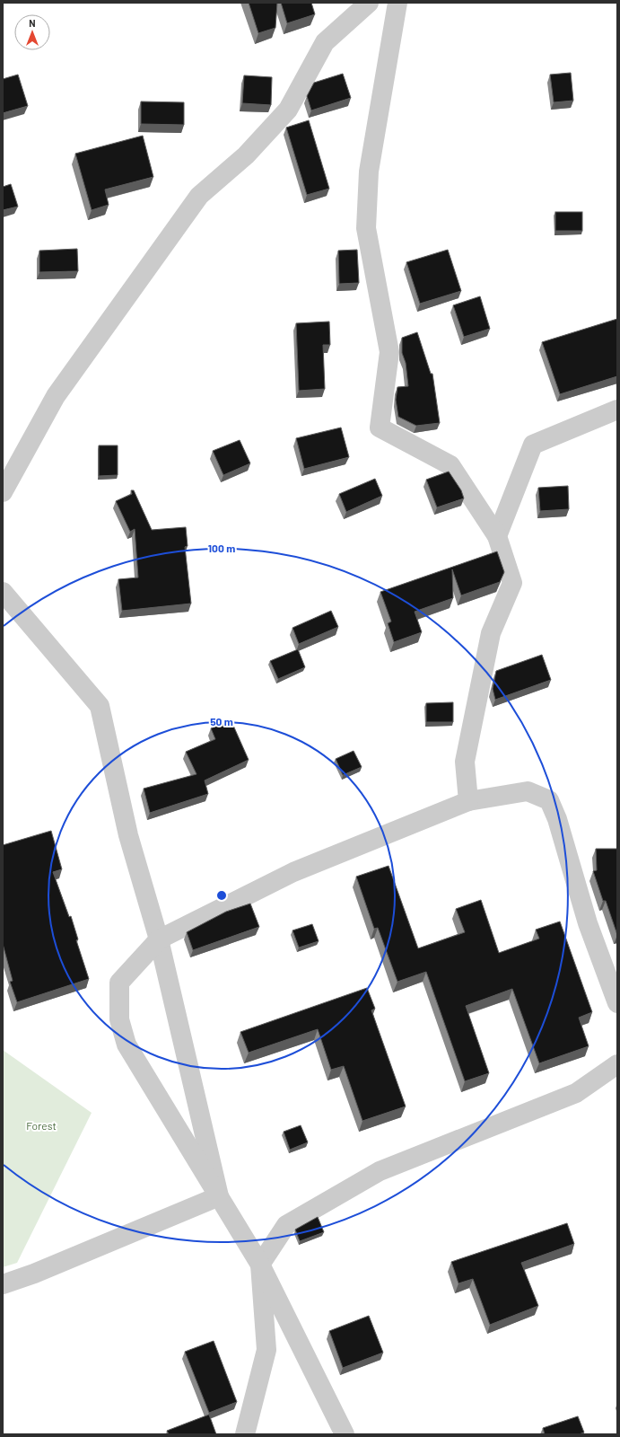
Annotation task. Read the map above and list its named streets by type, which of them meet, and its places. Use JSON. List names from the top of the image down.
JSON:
{
  "parks": ["Forest"],
  "north": "top",
  "rings": ["100 m", "50 m"]
}
